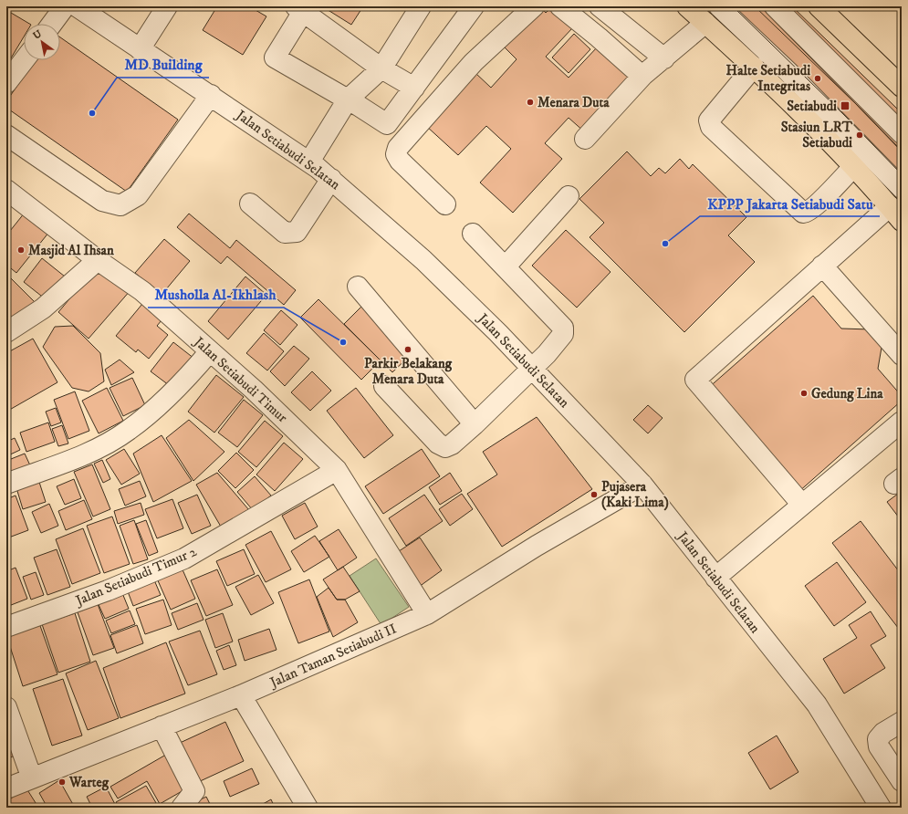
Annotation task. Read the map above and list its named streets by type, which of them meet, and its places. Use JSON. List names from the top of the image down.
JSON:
{
  "streets": {
    "street": [
      "Jalan Setiabudi Selatan",
      "Jalan Setiabudi Timur",
      "Jalan Setiabudi Timur 2",
      "Jalan Taman Setiabudi II"
    ]
  },
  "crossings": [
    ["Jalan Setiabudi Selatan", "Jalan Taman Setiabudi II"],
    ["Jalan Setiabudi Timur", "Jalan Setiabudi Timur 2"],
    ["Jalan Setiabudi Timur", "Jalan Taman Setiabudi II"]
  ],
  "places": {
    "other": [
      "Halte Setiabudi Integritas",
      "Menara Duta",
      "MD Building",
      "Stasiun LRT Setiabudi",
      "KPPP Jakarta Setiabudi Satu",
      "Masjid Al Ihsan",
      "Musholla Al-Ikhlash",
      "Parkir Belakang Menara Duta",
      "Gedung Lina",
      "Pujasera (Kaki Lima)",
      "Warteg"
    ],
    "transit": ["Setiabudi"]
  },
  "north": "top left"
}
